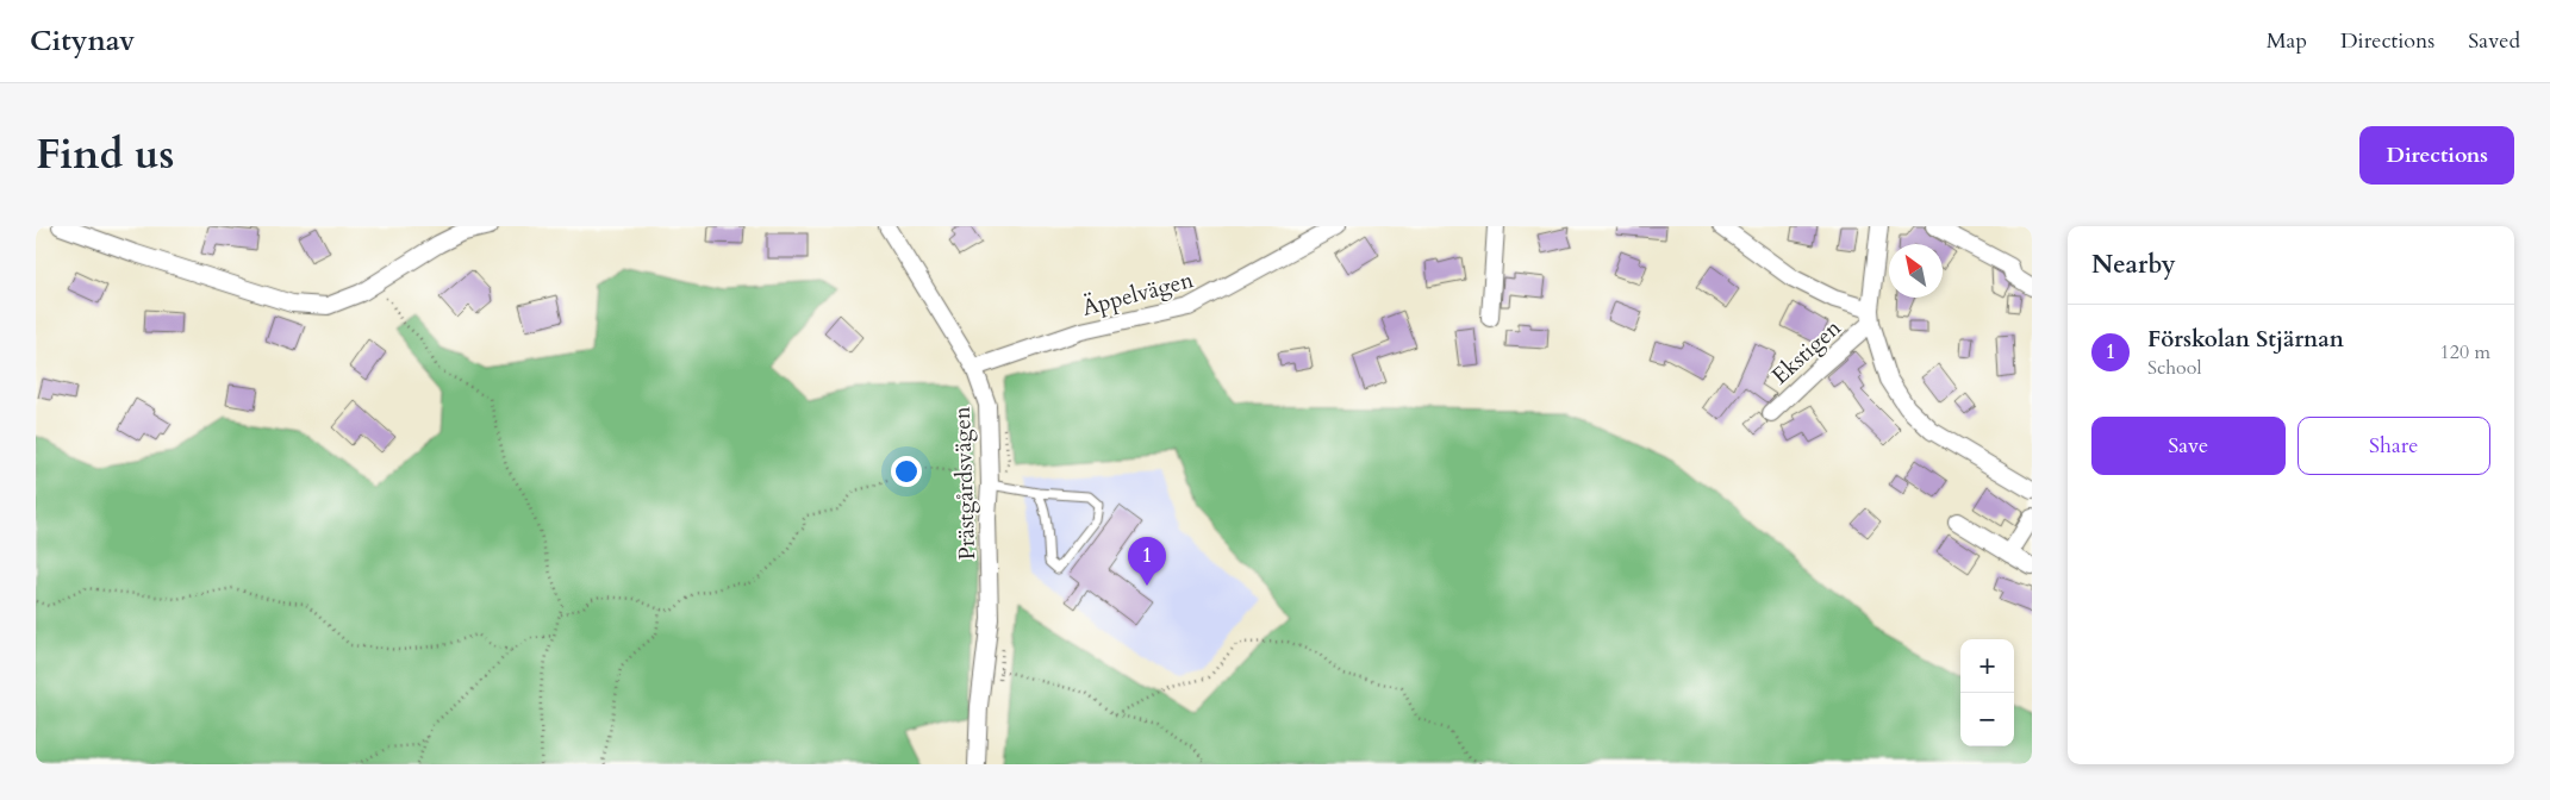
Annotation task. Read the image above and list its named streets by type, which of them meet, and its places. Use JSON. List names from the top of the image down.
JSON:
{
  "streets": {
    "street": ["Äppelvägen", "Ekstigen", "Prästgårdsvägen"]
  },
  "crossings": [
    ["Äppelvägen", "Prästgårdsvägen"]
  ],
  "north": "top left",
  "page": {
    "header": "Citynav",
    "nav": ["Map", "Directions", "Saved"],
    "title": "Find us",
    "buttons": [
      "Directions",
      ["Save", "Share"]
    ],
    "heading": "Nearby",
    "list": [
      {
        "mark": "1",
        "name": "Förskolan Stjärnan",
        "note": "School",
        "value": "120 m"
      }
    ],
    "pins": "1",
    "map_buttons": ["+", "−"]
  }
}
